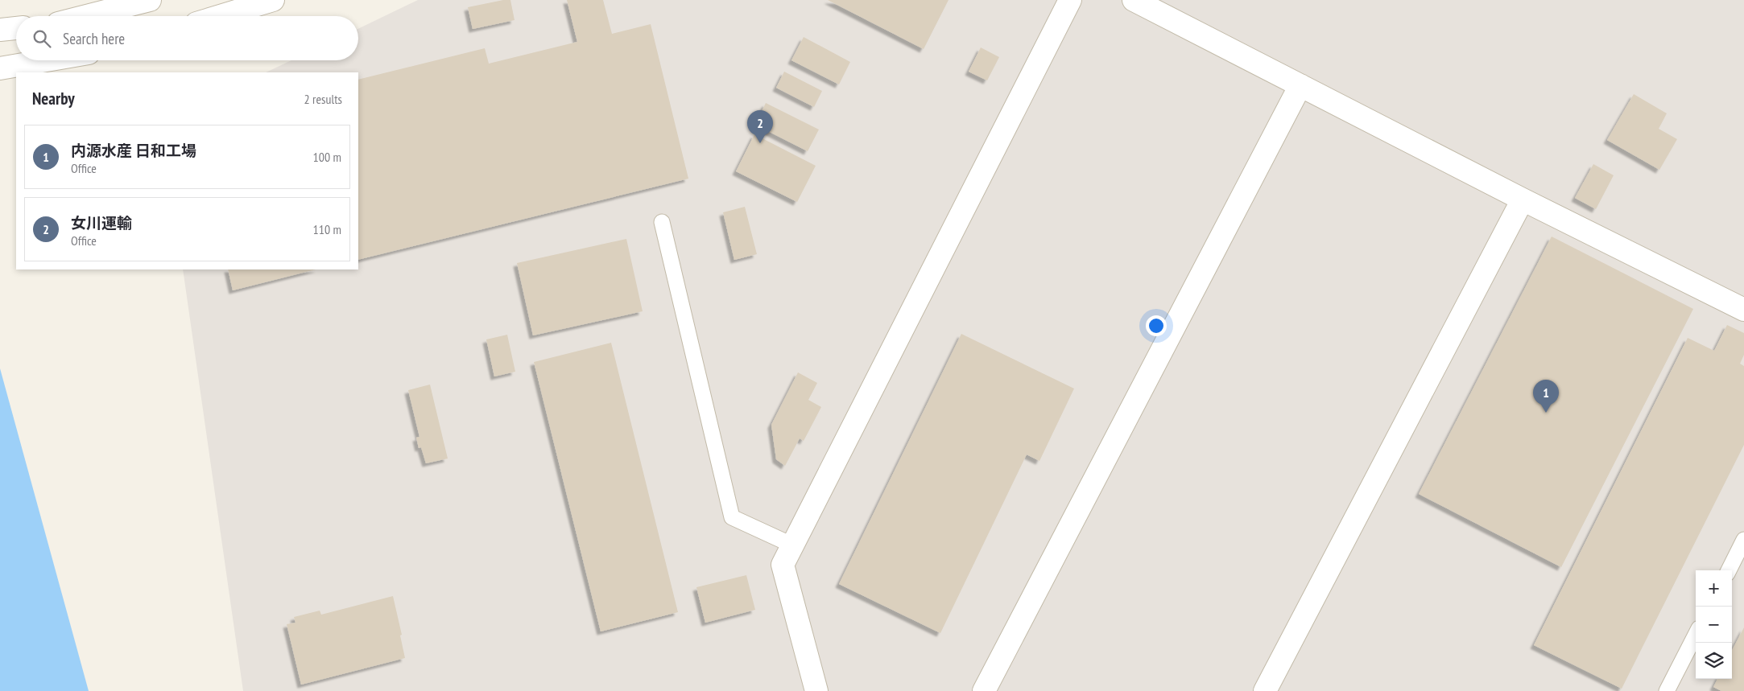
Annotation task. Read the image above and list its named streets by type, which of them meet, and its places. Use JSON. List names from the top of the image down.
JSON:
{
  "page": {
    "search": "Search here",
    "heading": ["Nearby", "2 results"],
    "pins": ["2", "1"],
    "list": [
      {
        "mark": "1",
        "name": "内源水産 日和工場",
        "note": "Office",
        "value": "100 m"
      },
      {
        "mark": "2",
        "name": "女川運輸",
        "note": "Office",
        "value": "110 m"
      }
    ],
    "map_buttons": ["+", "−"]
  }
}
